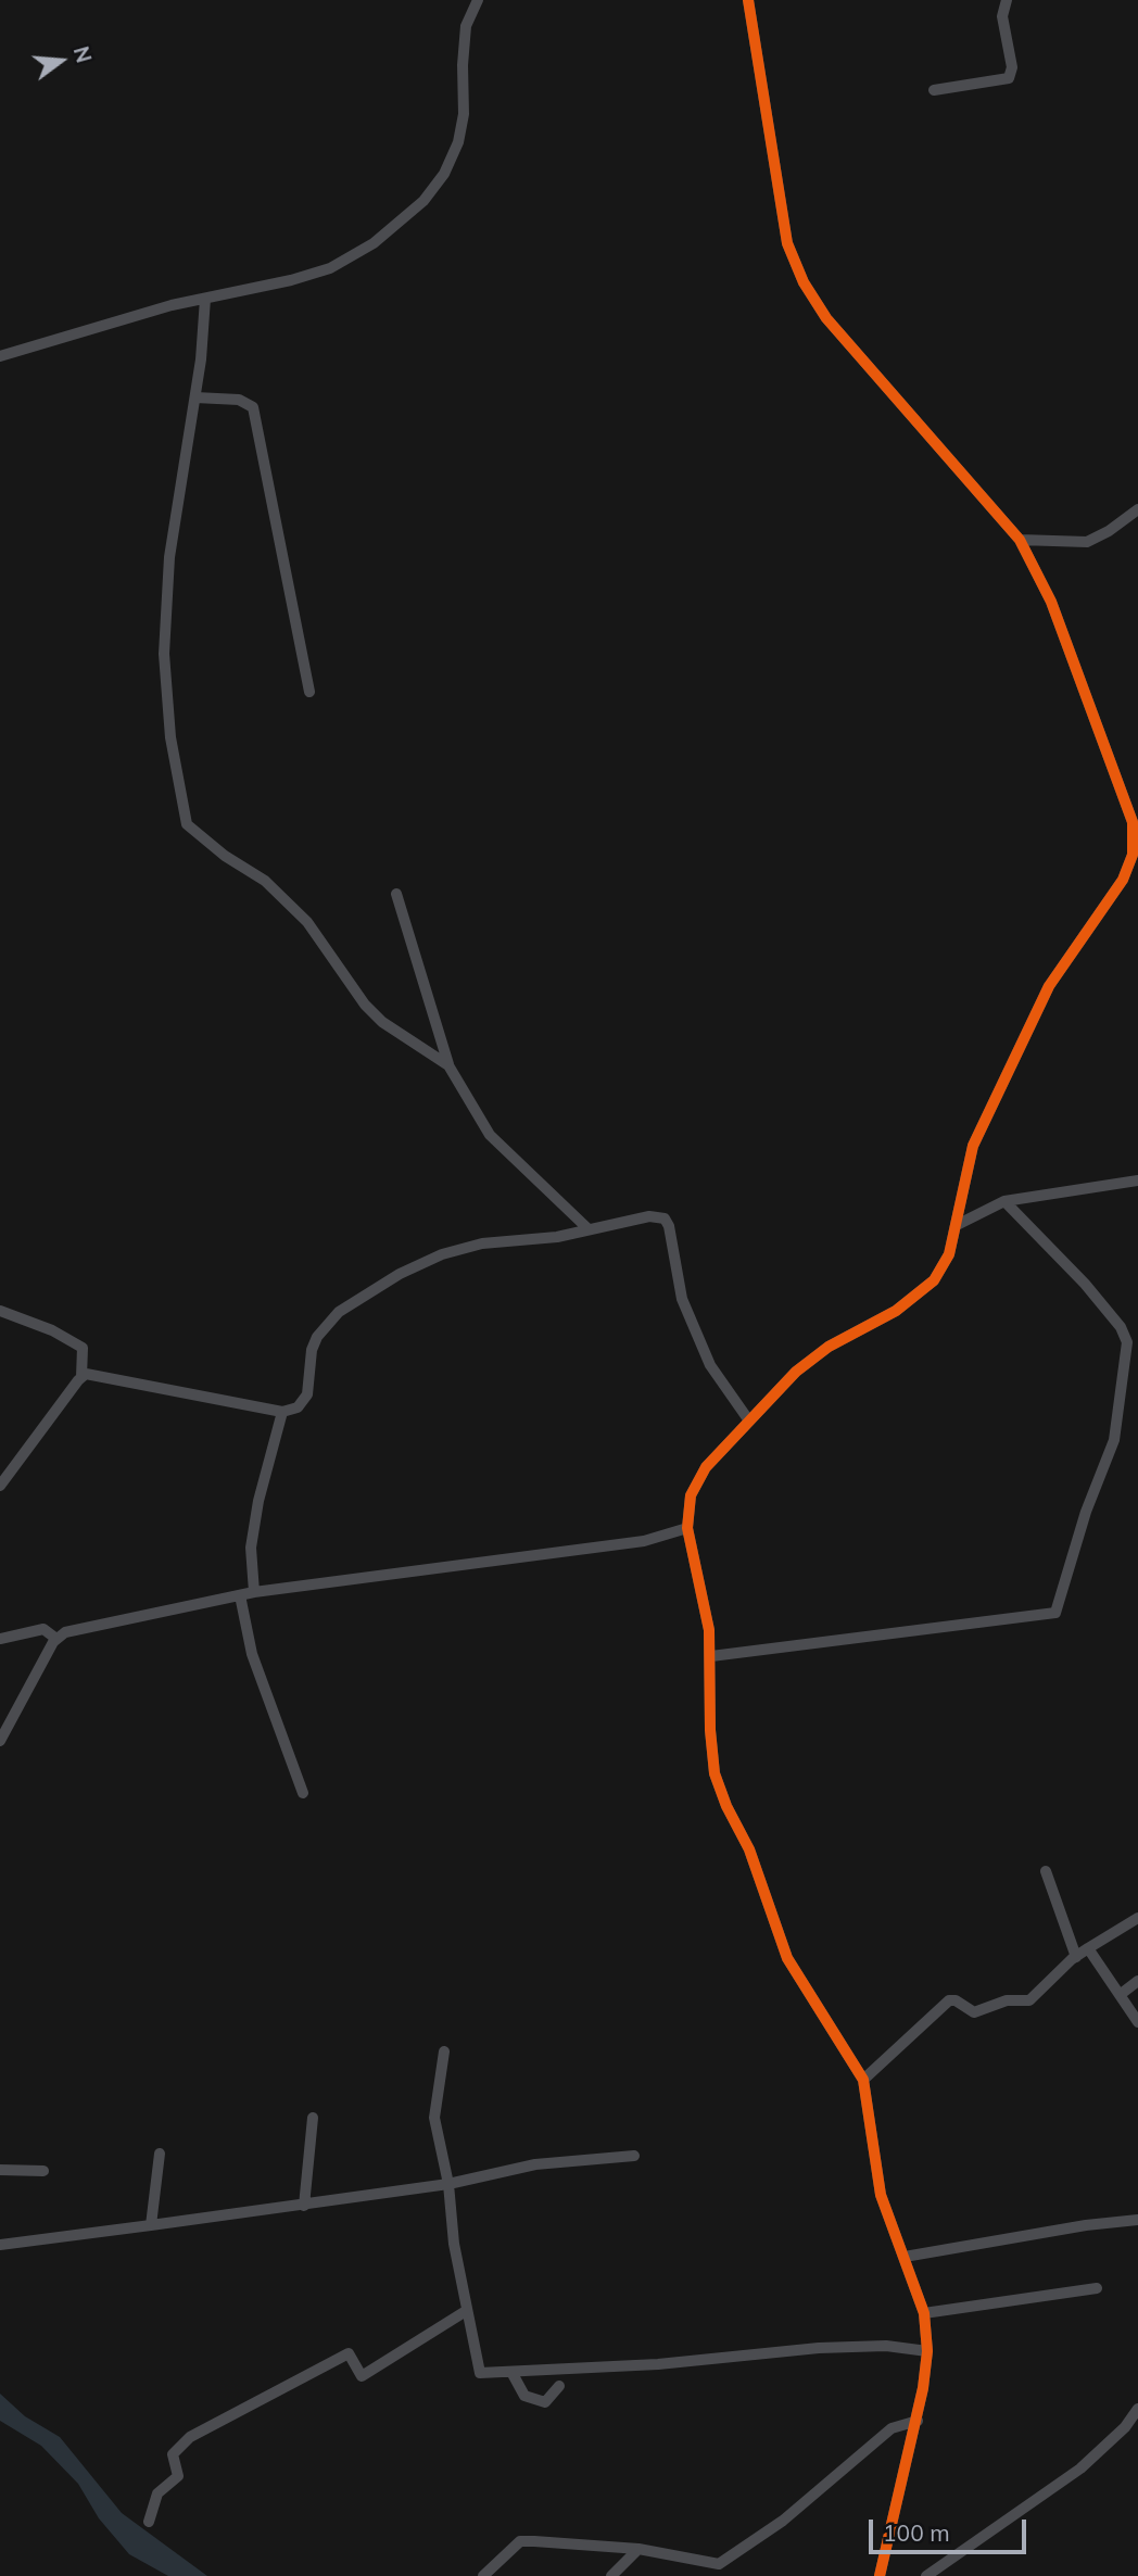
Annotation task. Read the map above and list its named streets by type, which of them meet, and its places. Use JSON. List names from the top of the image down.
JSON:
{
  "scale_bar": "100 m",
  "north": "right"
}
